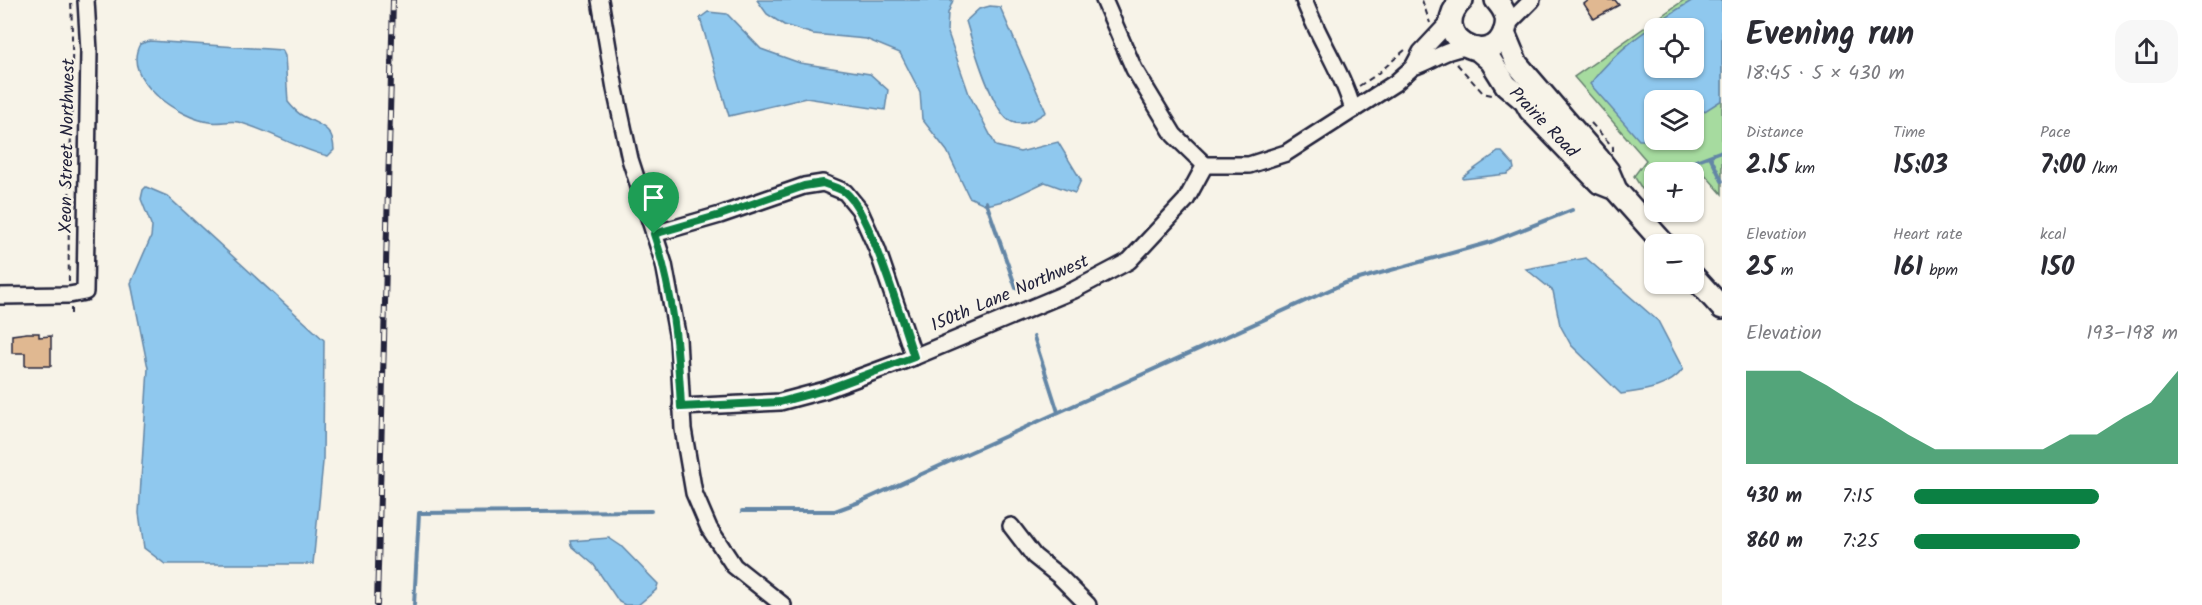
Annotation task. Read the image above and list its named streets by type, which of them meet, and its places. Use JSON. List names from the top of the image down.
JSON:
{
  "streets": {
    "street": ["Prairie Road", "Xeon Street Northwest", "150th Lane Northwest"]
  },
  "page": {
    "heading": ["Evening run", "18:45 · 5 × 430 m"],
    "map_buttons": ["+", "−"],
    "stats": [
      ["Distance", "2.15 km"],
      ["Time", "15:03"],
      ["Pace", "7:00 /km"],
      ["Elevation", "25 m"],
      ["Heart rate", "161 bpm"],
      ["kcal", "150"]
    ],
    "chart": ["Elevation", "193–198 m"],
    "list": [
      {
        "name": "430 m",
        "note": "7:15"
      },
      {
        "name": "860 m",
        "note": "7:25"
      }
    ]
  }
}
